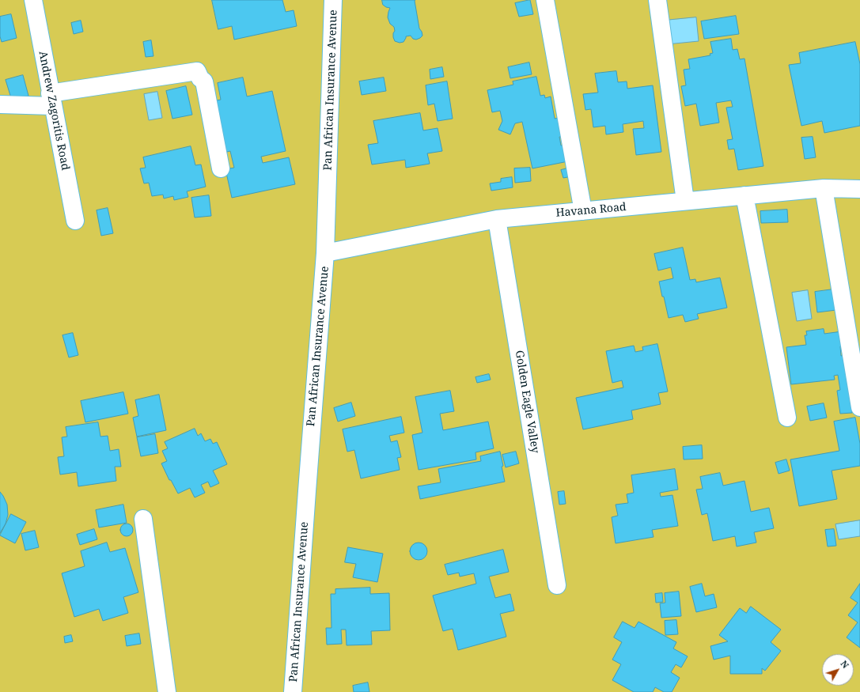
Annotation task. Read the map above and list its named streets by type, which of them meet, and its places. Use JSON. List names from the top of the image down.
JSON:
{
  "streets": {
    "street": [
      "Pan African Insurance Avenue",
      "Andrew Zagoritis Road",
      "Havana Road",
      "Golden Eagle Valley"
    ]
  },
  "crossings": [
    ["Pan African Insurance Avenue", "Havana Road"],
    ["Havana Road", "Golden Eagle Valley"]
  ],
  "north": "top right"
}
